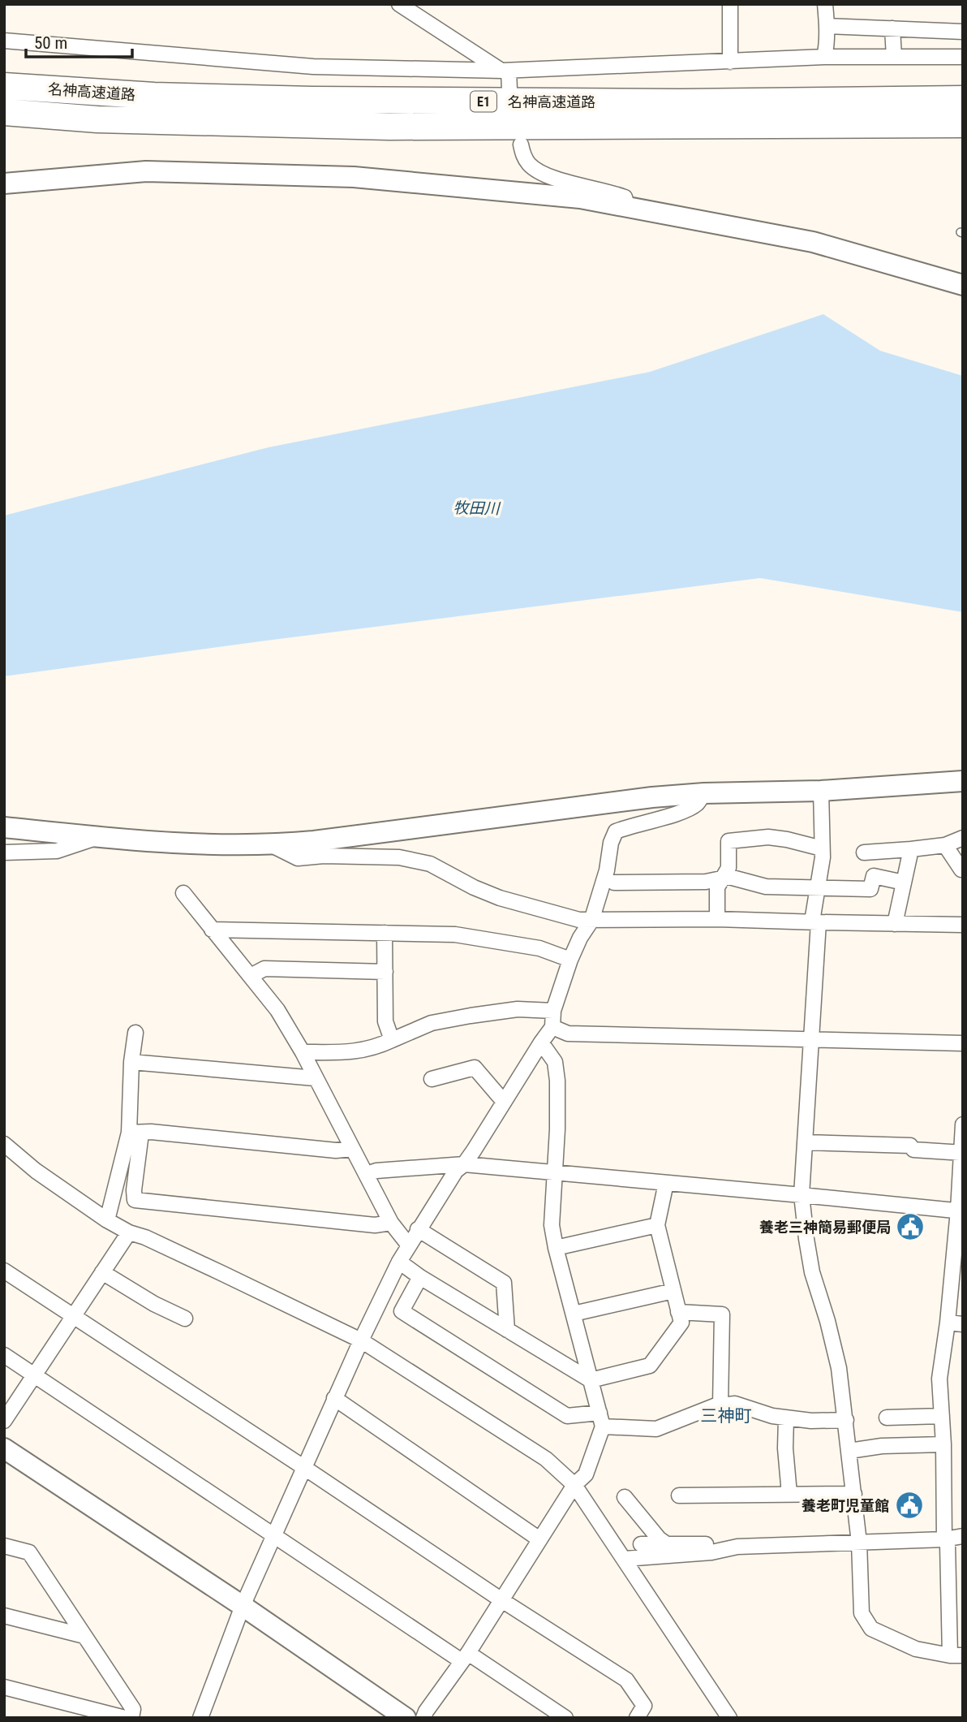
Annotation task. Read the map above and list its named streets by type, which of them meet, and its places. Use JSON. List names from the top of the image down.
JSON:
{
  "streets": {
    "highway": ["名神高速道路", "E1"]
  },
  "districts": ["三神町"],
  "water": ["牧田川"],
  "places": {
    "public building": ["養老三神簡易郵便局", "養老町児童館"]
  },
  "scale_bar": "50 m"
}
